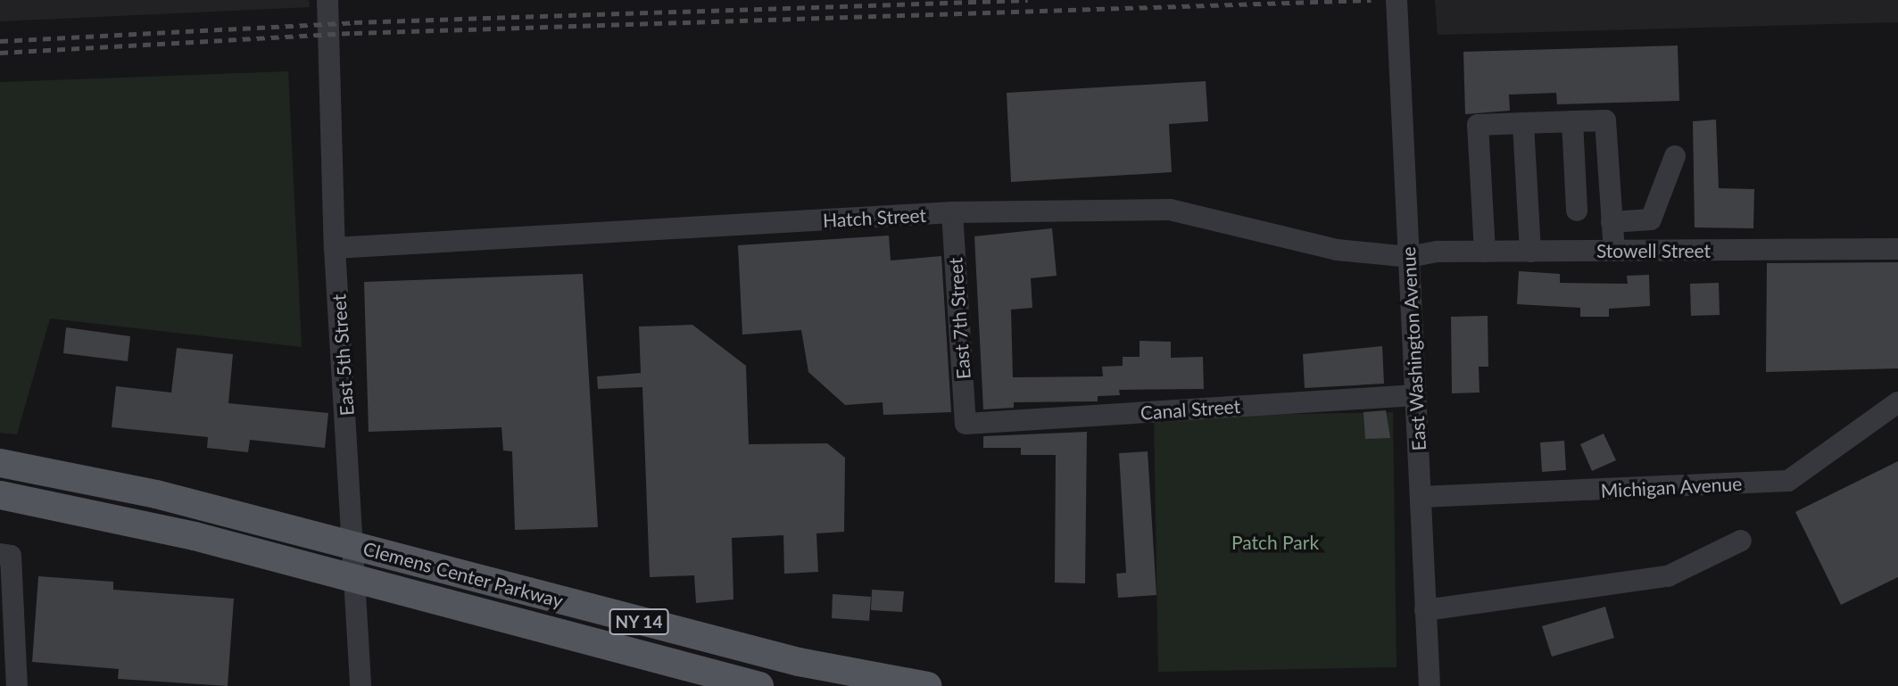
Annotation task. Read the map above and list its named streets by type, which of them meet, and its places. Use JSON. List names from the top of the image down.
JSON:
{
  "streets": {
    "main road": ["Clemens Center Parkway", "NY 14"],
    "street": [
      "Hatch Street",
      "Stowell Street",
      "East 7th Street",
      "East Washington Avenue",
      "East 5th Street",
      "Canal Street",
      "Michigan Avenue"
    ]
  },
  "crossings": [
    ["Hatch Street", "Stowell Street"],
    ["Hatch Street", "East 7th Street"],
    ["Hatch Street", "East Washington Avenue"],
    ["Hatch Street", "East 5th Street"],
    ["Stowell Street", "East Washington Avenue"],
    ["East 7th Street", "Canal Street"],
    ["East Washington Avenue", "Canal Street"],
    ["East Washington Avenue", "Michigan Avenue"],
    ["East 5th Street", "Clemens Center Parkway"]
  ],
  "parks": ["Patch Park"]
}
